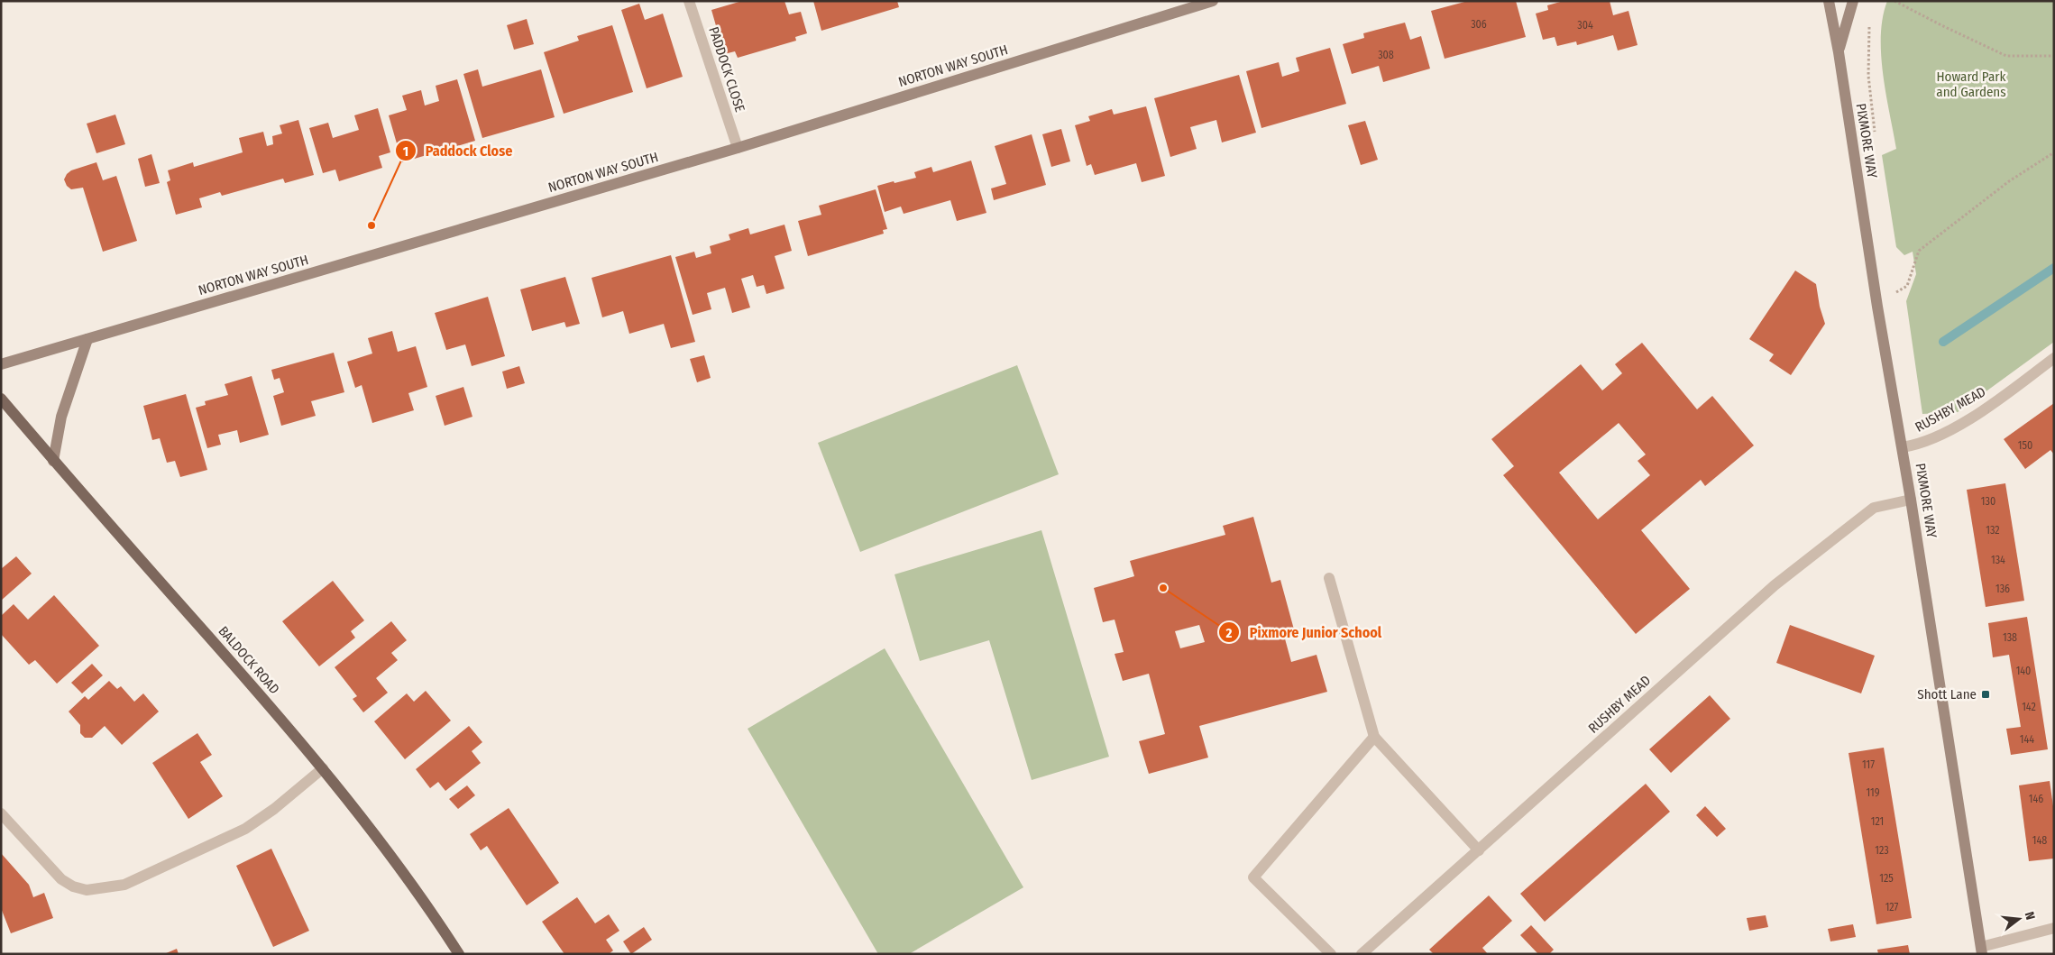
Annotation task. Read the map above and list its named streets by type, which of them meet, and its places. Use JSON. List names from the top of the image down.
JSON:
{
  "streets": {
    "main road": ["BALDOCK ROAD"],
    "street": [
      "NORTON WAY SOUTH",
      "PADDOCK CLOSE",
      "PIXMORE WAY",
      "RUSHBY MEAD"
    ]
  },
  "crossings": [
    ["NORTON WAY SOUTH", "PADDOCK CLOSE"],
    ["PIXMORE WAY", "RUSHBY MEAD"]
  ],
  "parks": ["Howard Park and Gardens"],
  "places": {
    "other": ["Paddock Close", "Pixmore Junior School"],
    "transit": ["Shott Lane"]
  },
  "house_numbers": [
    "306",
    "304",
    "308",
    "150",
    "130",
    "132",
    "134",
    "136",
    "138",
    "140",
    "142",
    "144",
    "117",
    "119",
    "146",
    "121",
    "148",
    "123",
    "125",
    "127"
  ],
  "north": "right"
}
